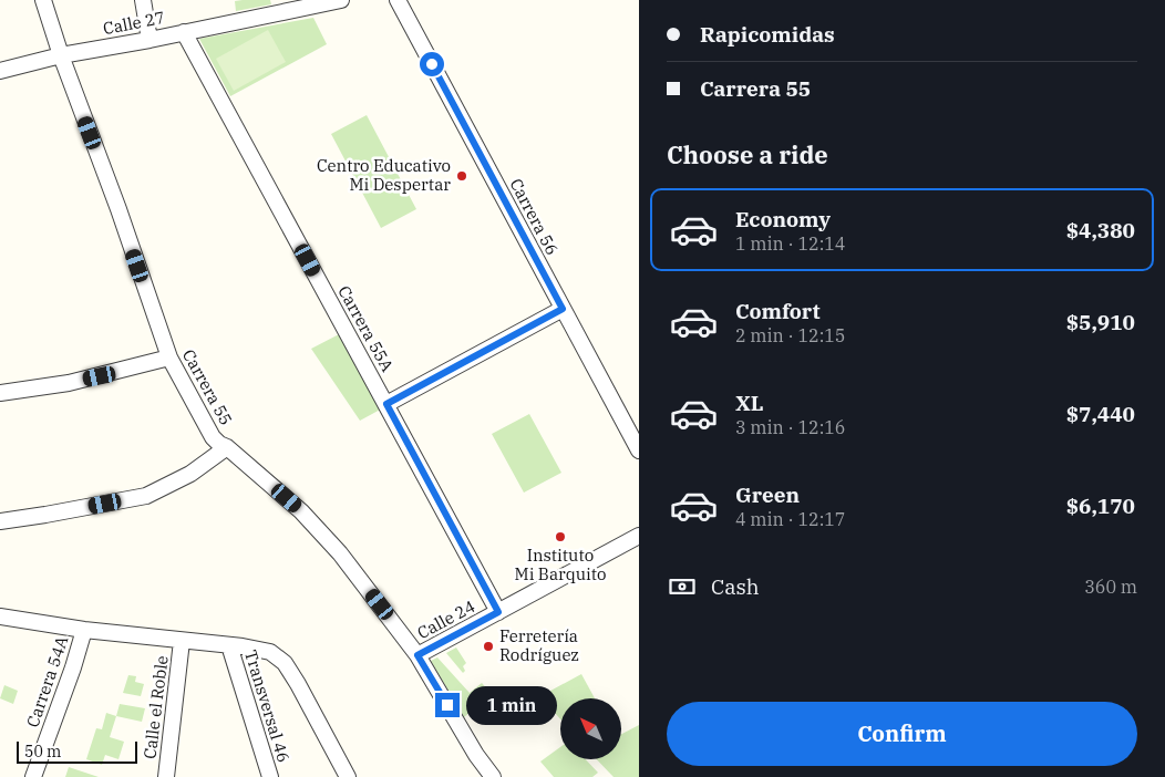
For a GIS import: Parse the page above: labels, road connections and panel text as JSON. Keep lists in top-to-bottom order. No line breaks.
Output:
{"streets":{"street":["Calle 27","Carrera 56","Carrera 55A","Carrera 55","Calle 24","Carrera 54A","Transversal 46","Calle el Roble"]},"crossings":[["Calle 27","Carrera 55A"],["Calle 27","Carrera 55"],["Carrera 55A","Calle 24"],["Carrera 55","Calle 24"]],"places":["Centro Educativo Mi Despertar","Instituto Mi Barquito","Ferretería Rodríguez"],"scale_bar":"50 m","north":"top left","page":{"banner":["Rapicomidas","Carrera 55"],"heading":"Choose a ride","list":[{"name":"Economy","note":"1 min · 12:14","value":"$4,380"},{"name":"Comfort","note":"2 min · 12:15","value":"$5,910"},{"name":"XL","note":"3 min · 12:16","value":"$7,440"},{"name":"Green","note":"4 min · 12:17","value":"$6,170"}],"pay":["Cash","360 m"],"bubble":"1 min","buttons":"Confirm","scale":"50 m"}}
